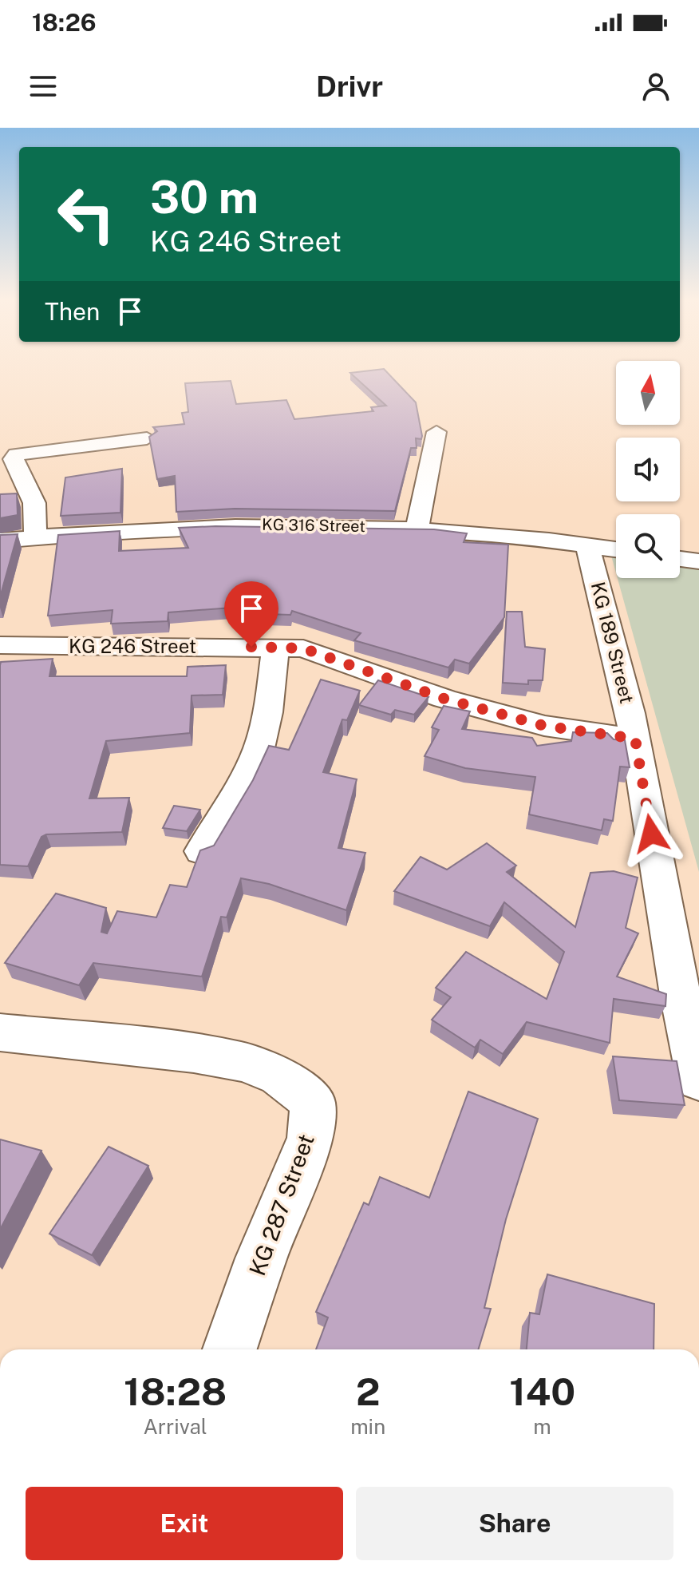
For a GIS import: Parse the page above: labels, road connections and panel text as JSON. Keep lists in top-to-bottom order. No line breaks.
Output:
{"streets":{"street":["KG 316 Street","KG 189 Street","KG 246 Street","KG 287 Street"]},"crossings":[["KG 316 Street","KG 189 Street"],["KG 189 Street","KG 246 Street"]],"north":"top","page":{"status":"18:26","header":"Drivr","turn":["30 m","KG 246 Street"],"then":"Then","eta":["18:28","Arrival","2","min","140","m"],"buttons":["Exit","Share"]}}
